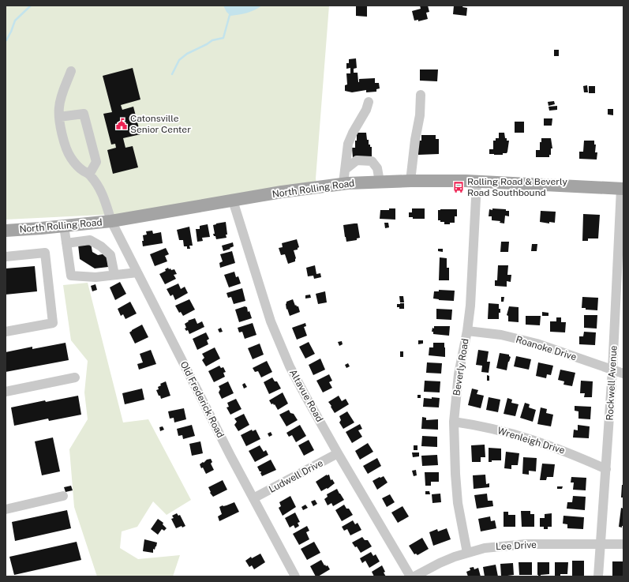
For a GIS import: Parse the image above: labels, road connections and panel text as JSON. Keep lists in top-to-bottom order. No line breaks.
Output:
{"streets":{"main road":["North Rolling Road"],"street":["Roanoke Drive","Beverly Road","Rockwell Avenue","Altavue Road","Old Frederick Road","Wrenleigh Drive","Ludwell Drive","Lee Drive"]},"crossings":[["North Rolling Road","Beverly Road"],["North Rolling Road","Rockwell Avenue"],["North Rolling Road","Altavue Road"],["North Rolling Road","Old Frederick Road"],["Roanoke Drive","Beverly Road"],["Roanoke Drive","Rockwell Avenue"],["Beverly Road","Wrenleigh Drive"],["Beverly Road","Lee Drive"],["Rockwell Avenue","Wrenleigh Drive"],["Rockwell Avenue","Lee Drive"],["Altavue Road","Ludwell Drive"],["Old Frederick Road","Ludwell Drive"]],"places":{"public building":["Catonsville Senior Center"],"bus stop":["Rolling Road & Beverly Road Southbound"]}}
